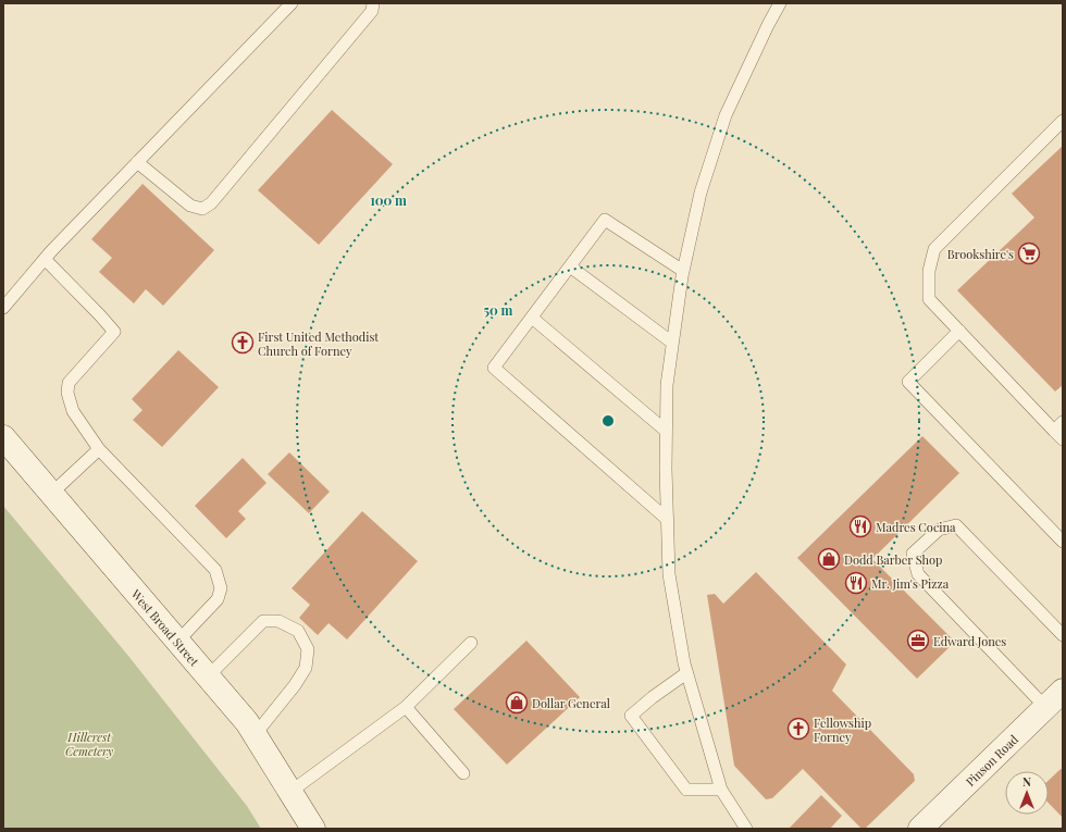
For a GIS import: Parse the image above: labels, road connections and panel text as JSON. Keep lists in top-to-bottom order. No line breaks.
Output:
{"streets":{"main road":["West Broad Street","Pinson Road"]},"parks":["Hillcrest Cemetery"],"places":{"supermarket":["Brookshire's"],"church":["First United Methodist Church of Forney","Fellowship Forney"],"restaurant":["Madres Cocina","Mr. Jim's Pizza"],"shop":["Dodd Barber Shop","Dollar General"],"office":["Edward Jones"]},"north":"top","rings":["100 m","50 m"]}
